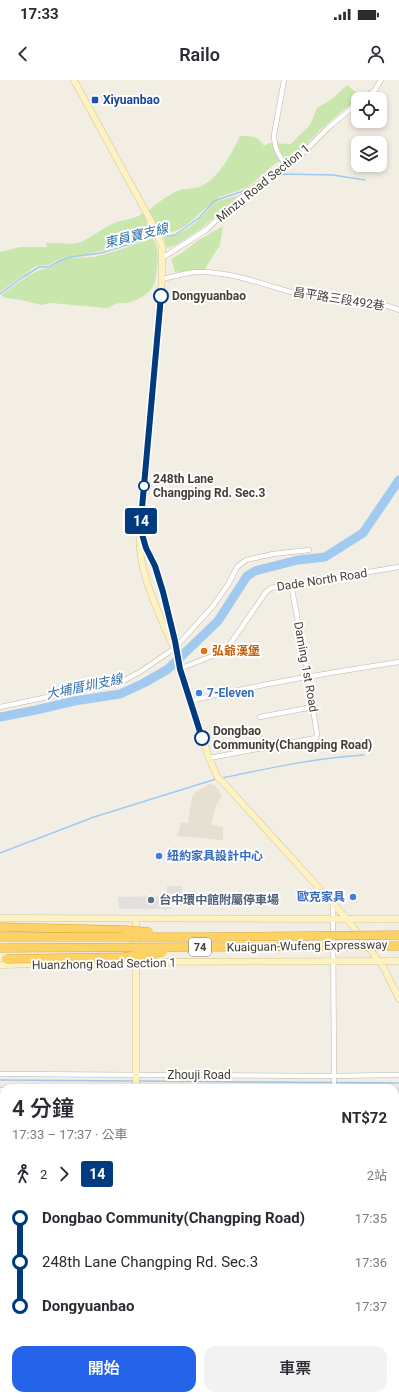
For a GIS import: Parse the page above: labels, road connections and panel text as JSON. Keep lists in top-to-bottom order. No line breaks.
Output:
{"streets":{"highway":["Kuaiguan-Wufeng Expressway","74"],"street":["Minzu Road Section 1","昌平路三段492巷","Dade North Road","Daming 1st Road","Huanzhong Road Section 1","Zhouji Road"]},"crossings":[["Dade North Road","Daming 1st Road"],["Kuaiguan-Wufeng Expressway","74"]],"water":["東員寶支線","大埔厝圳支線"],"places":{"transit":["Xiyuanbao"],"other":["Dongyuanbao","248th Lane Changping Rd. Sec.3","弘爺漢堡","7-Eleven","Dongbao Community(Changping Road)","紐約家具設計中心","歐克家具","台中環中館附屬停車場"]},"lines":["bus line 14"],"page":{"status":"17:33","header":"Railo","on_map":"14","heading":["4 分鐘","17:33 – 17:37 · 公車","NT$72"],"legs":["2","14","2站"],"list":[{"name":"Dongbao Community(Changping Road)","value":"17:35"},{"name":"248th Lane Changping Rd. Sec.3","value":"17:36"},{"name":"Dongyuanbao","value":"17:37"}],"buttons":["開始","車票"]}}
